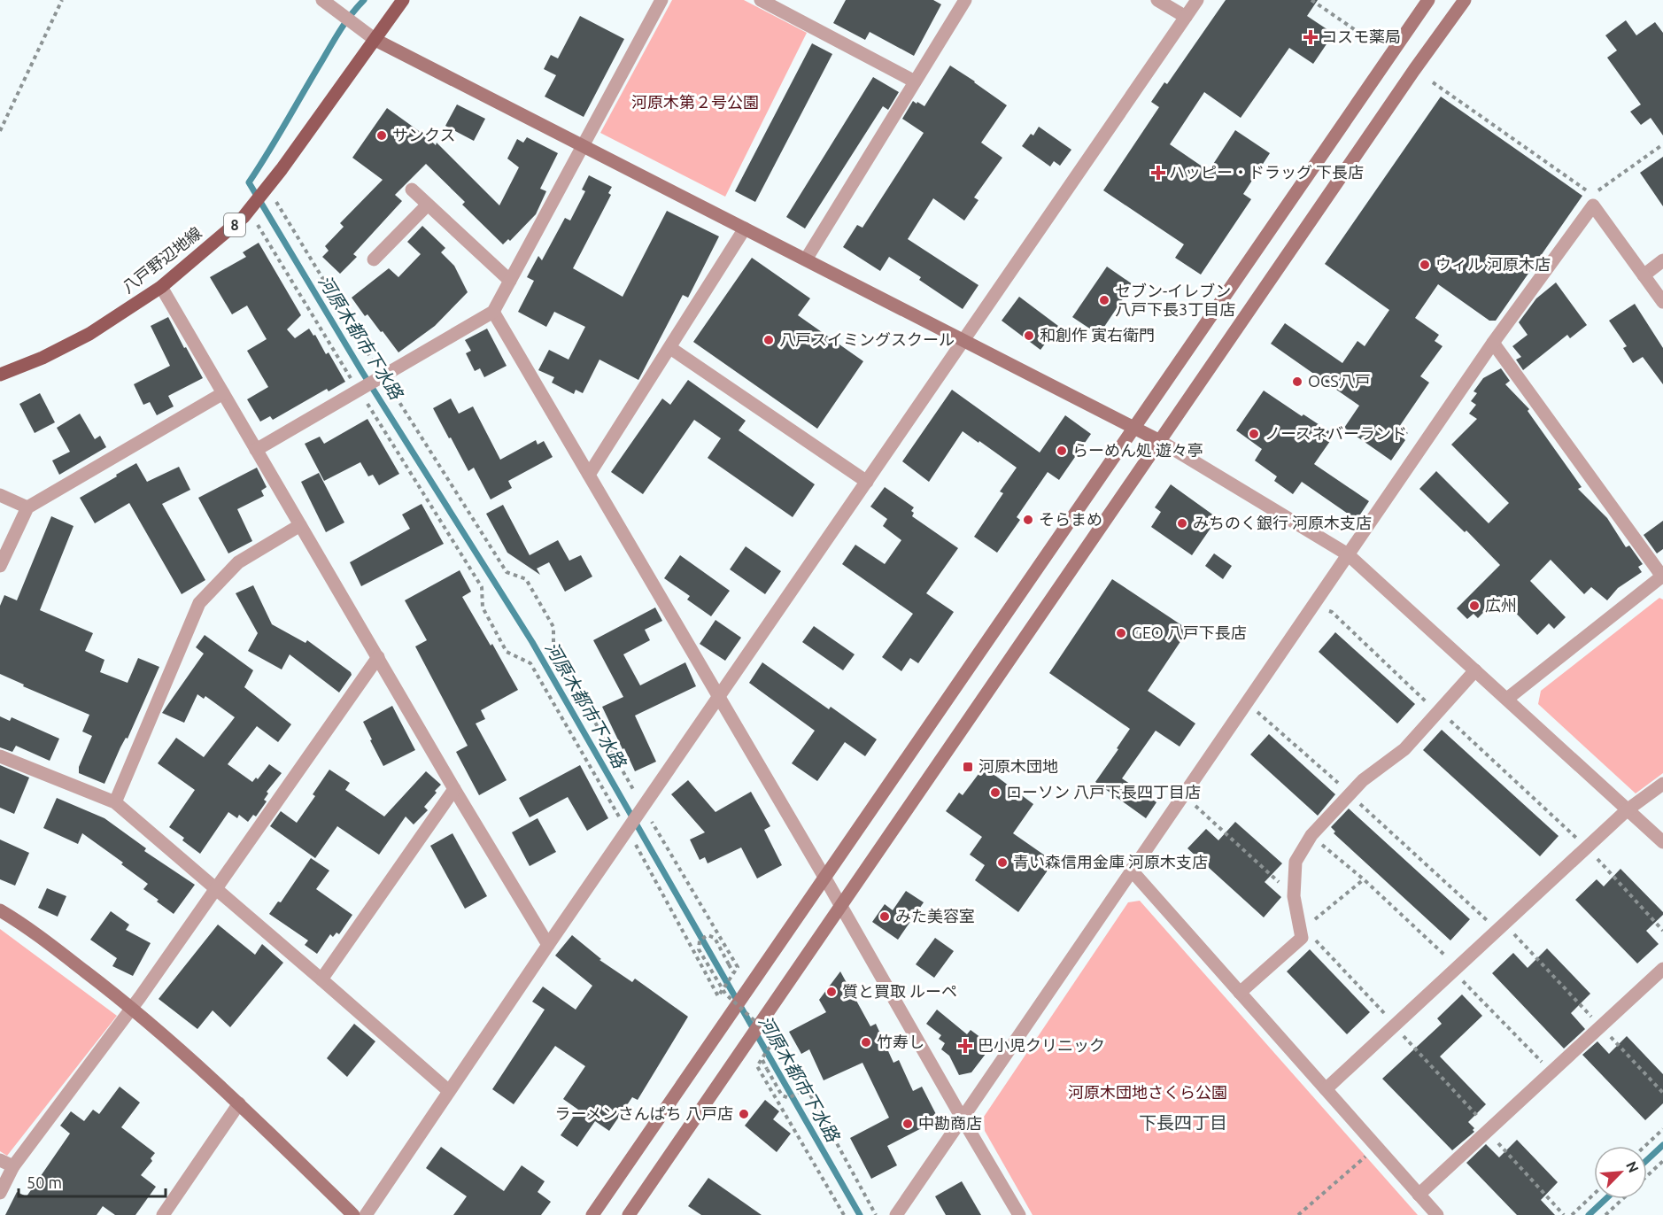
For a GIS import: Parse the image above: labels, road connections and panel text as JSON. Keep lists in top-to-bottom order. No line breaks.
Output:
{"streets":{"main road":["8","八戸野辺地線"]},"districts":["下長四丁目"],"water":["河原木都市下水路"],"parks":["河原木第２号公園","河原木団地さくら公園"],"places":{"health":["コスモ薬局","ハッピー・ドラッグ 下長店","巴小児クリニック"],"other":["サンクス","ウィル 河原木店","セブン-イレブン 八戸下長3丁目店","和創作 寅右衛門","八戸スイミングスクール","OCS八戸","ノースネバーランド","らーめん処 遊々亭","そらまめ","みちのく銀行 河原木支店","広州","GEO 八戸下長店","ローソン 八戸下長四丁目店","青い森信用金庫 河原木支店","みた美容室","質と買取 ルーペ","竹寿し","ラーメンさんぱち 八戸店","中勘商店"],"transit":["河原木団地"]},"scale_bar":"50 m","north":"top right"}
